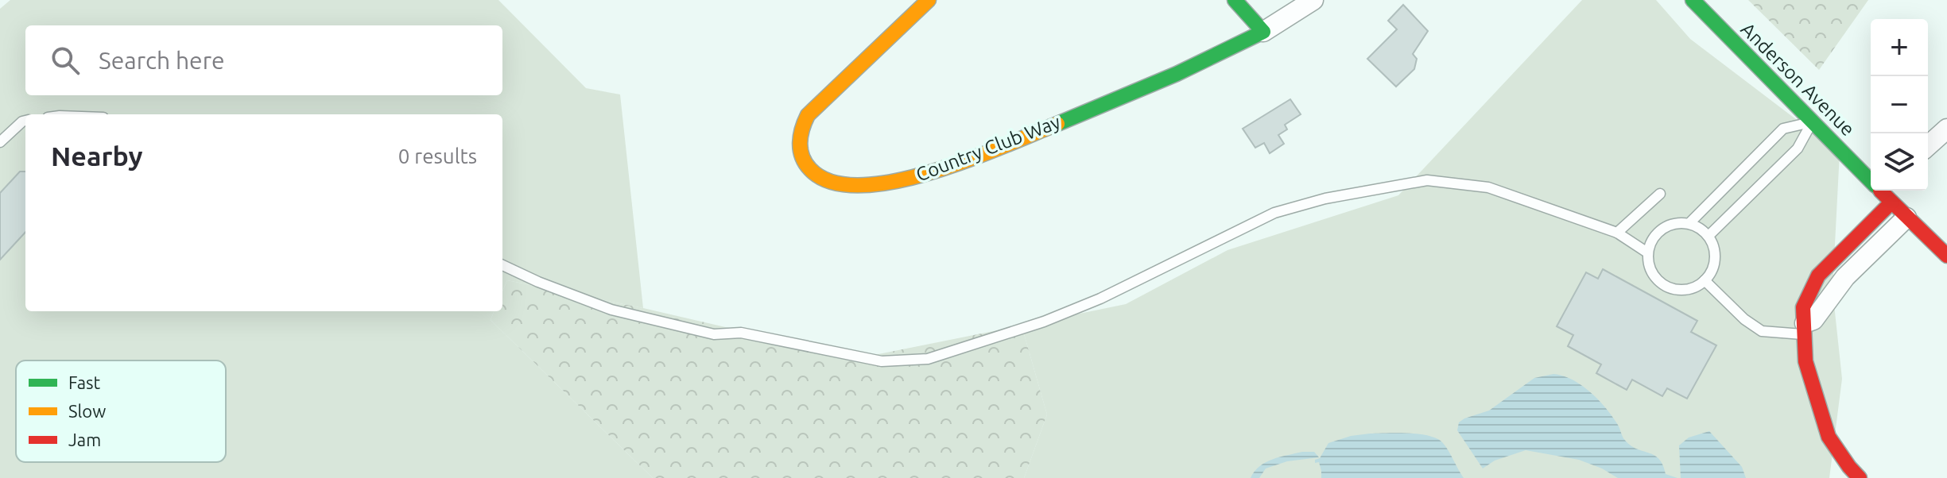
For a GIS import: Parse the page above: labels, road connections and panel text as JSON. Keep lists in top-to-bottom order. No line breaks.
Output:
{"streets":{"street":["Anderson Avenue","Country Club Way"]},"legend":["Fast","Slow","Jam"],"page":{"map_buttons":["+","−"],"search":"Search here","heading":["Nearby","0 results"]}}
